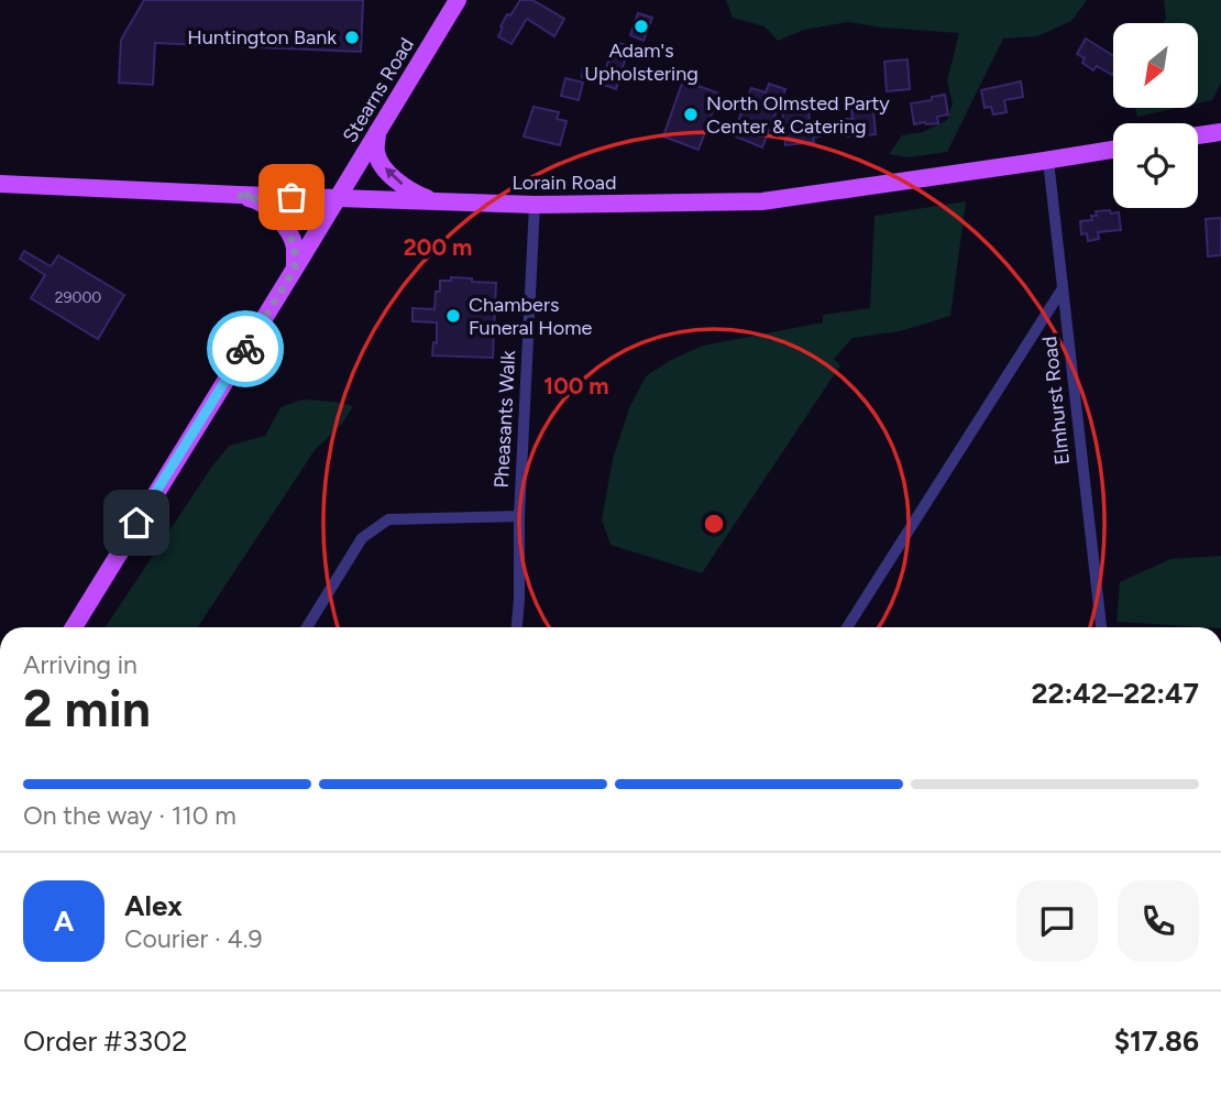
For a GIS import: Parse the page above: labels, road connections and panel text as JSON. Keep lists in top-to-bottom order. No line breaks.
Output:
{"streets":{"main road":["Stearns Road","Lorain Road"],"street":["Elmhurst Road","Pheasants Walk"]},"crossings":[["Stearns Road","Lorain Road"],["Lorain Road","Elmhurst Road"],["Lorain Road","Pheasants Walk"]],"places":["Adam's Upholstering","Huntington Bank","North Olmsted Party Center & Catering","Chambers Funeral Home"],"house_numbers":["29000"],"north":"bottom left","page":{"heading":["2 min","Arriving in","22:42–22:47"],"panel":["Alex","Courier · 4.9","Order #3302","$17.86"],"bar":"On the way · 110 m","round":"A"},"rings":["200 m","100 m"]}
